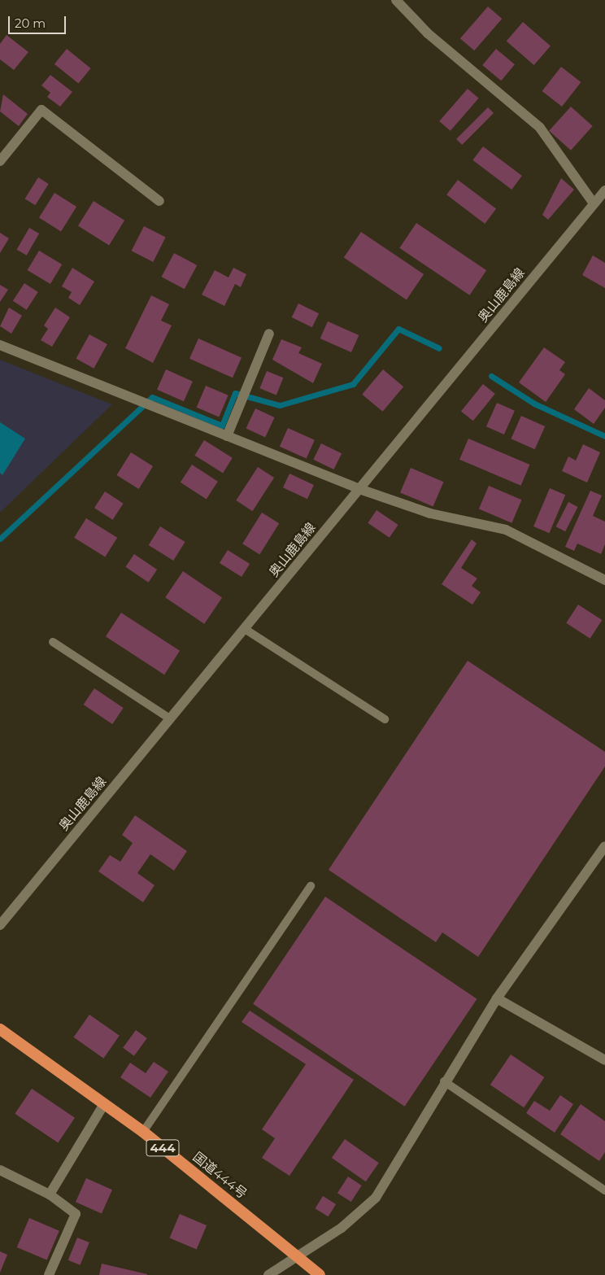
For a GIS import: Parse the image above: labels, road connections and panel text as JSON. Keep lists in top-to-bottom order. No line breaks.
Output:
{"streets":{"highway":["444","国道444号"],"street":["奥山鹿島線"]},"scale_bar":"20 m"}
